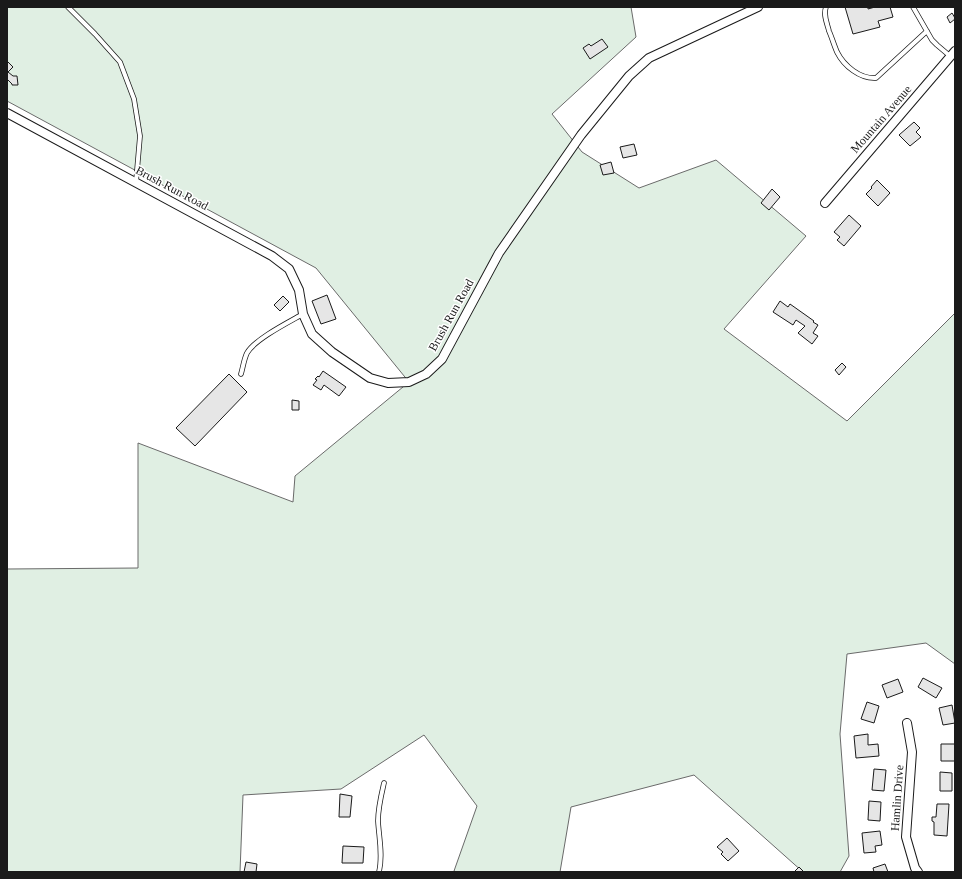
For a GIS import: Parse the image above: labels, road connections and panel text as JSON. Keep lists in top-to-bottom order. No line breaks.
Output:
{"streets":{"street":["Mountain Avenue","Brush Run Road","Hamlin Drive"]}}
